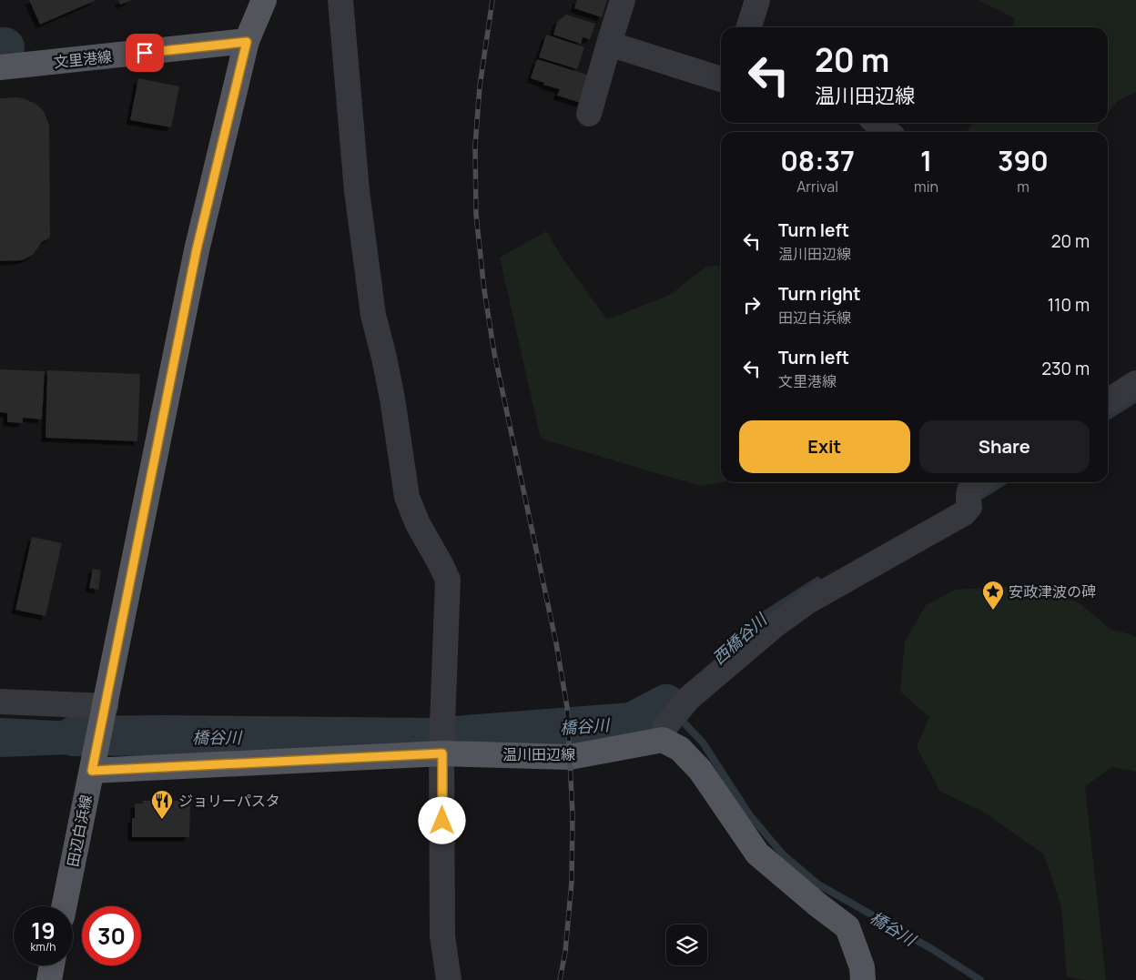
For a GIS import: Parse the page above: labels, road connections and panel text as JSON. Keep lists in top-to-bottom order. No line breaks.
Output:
{"streets":{"main road":["文里港線","温川田辺線","田辺白浜線"]},"crossings":[["文里港線","田辺白浜線"],["温川田辺線","田辺白浜線"]],"water":["西橋谷川","橋谷川"],"places":{"place":["安政津波の碑"],"restaurant":["ジョリーパスタ"]},"page":{"turn":["20 m","温川田辺線"],"eta":["08:37","Arrival","1","min","390","m"],"list":[{"name":"Turn left","note":"温川田辺線","value":"20 m"},{"name":"Turn right","note":"田辺白浜線","value":"110 m"},{"name":"Turn left","note":"文里港線","value":"230 m"}],"buttons":["Exit","Share"],"speed":"19 km/h","limit":"30"}}
